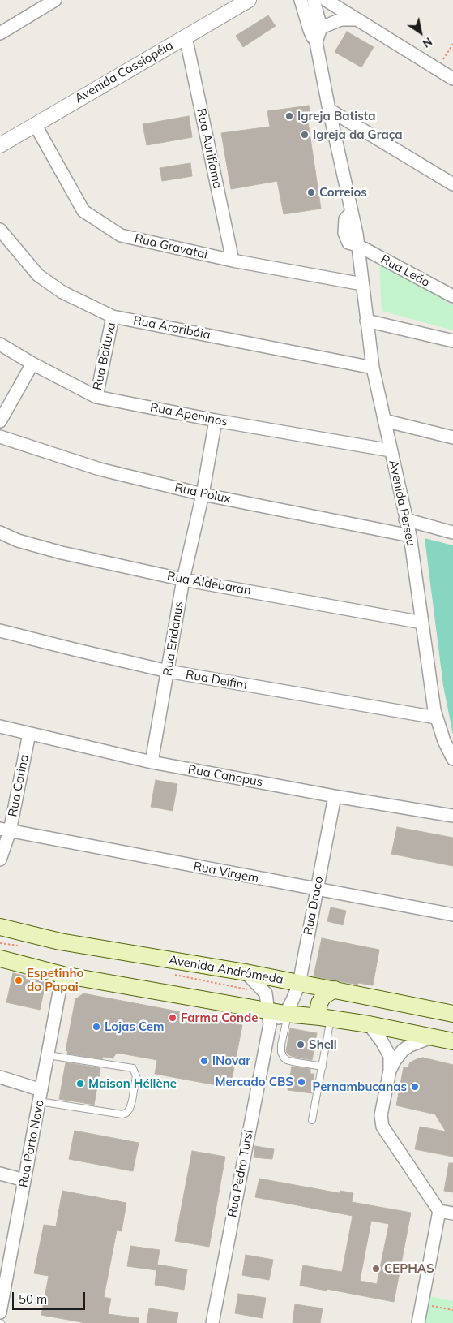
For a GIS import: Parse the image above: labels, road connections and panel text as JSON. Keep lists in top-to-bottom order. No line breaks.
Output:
{"streets":{"main road":["Avenida Andrômeda"],"street":["Avenida Cassiopéia","Rua Auriflama","Rua Gravatai","Rua Leão","Rua Araribóia","Rua Boituva","Rua Apeninos","Rua Polux","Avenida Perseu","Rua Aldebaran","Rua Eridanus","Rua Delfim","Rua Canopus","Rua Carina","Rua Virgem","Rua Draco","Rua Porto Novo","Rua Pedro Tursi"]},"crossings":[["Avenida Cassiopéia","Rua Auriflama"],["Avenida Cassiopéia","Rua Gravatai"],["Rua Auriflama","Rua Gravatai"],["Rua Gravatai","Avenida Perseu"],["Rua Leão","Avenida Perseu"],["Rua Araribóia","Rua Boituva"],["Rua Araribóia","Avenida Perseu"],["Rua Boituva","Rua Apeninos"],["Rua Apeninos","Avenida Perseu"],["Rua Apeninos","Rua Eridanus"],["Rua Polux","Avenida Perseu"],["Rua Polux","Rua Eridanus"],["Avenida Perseu","Rua Aldebaran"],["Avenida Perseu","Rua Delfim"],["Rua Aldebaran","Rua Eridanus"],["Rua Eridanus","Rua Delfim"],["Rua Eridanus","Rua Canopus"],["Rua Canopus","Rua Carina"],["Rua Canopus","Rua Draco"],["Rua Carina","Rua Virgem"],["Rua Virgem","Rua Draco"],["Rua Draco","Avenida Andrômeda"]],"places":["Igreja Batista","Igreja da Graça","Correios","Espetinho do Papai","Farma Conde","Lojas Cem","Shell","iNovar","Mercado CBS","Maison Héllène","Pernambucanas","CEPHAS"],"scale_bar":"50 m","north":"bottom right"}
